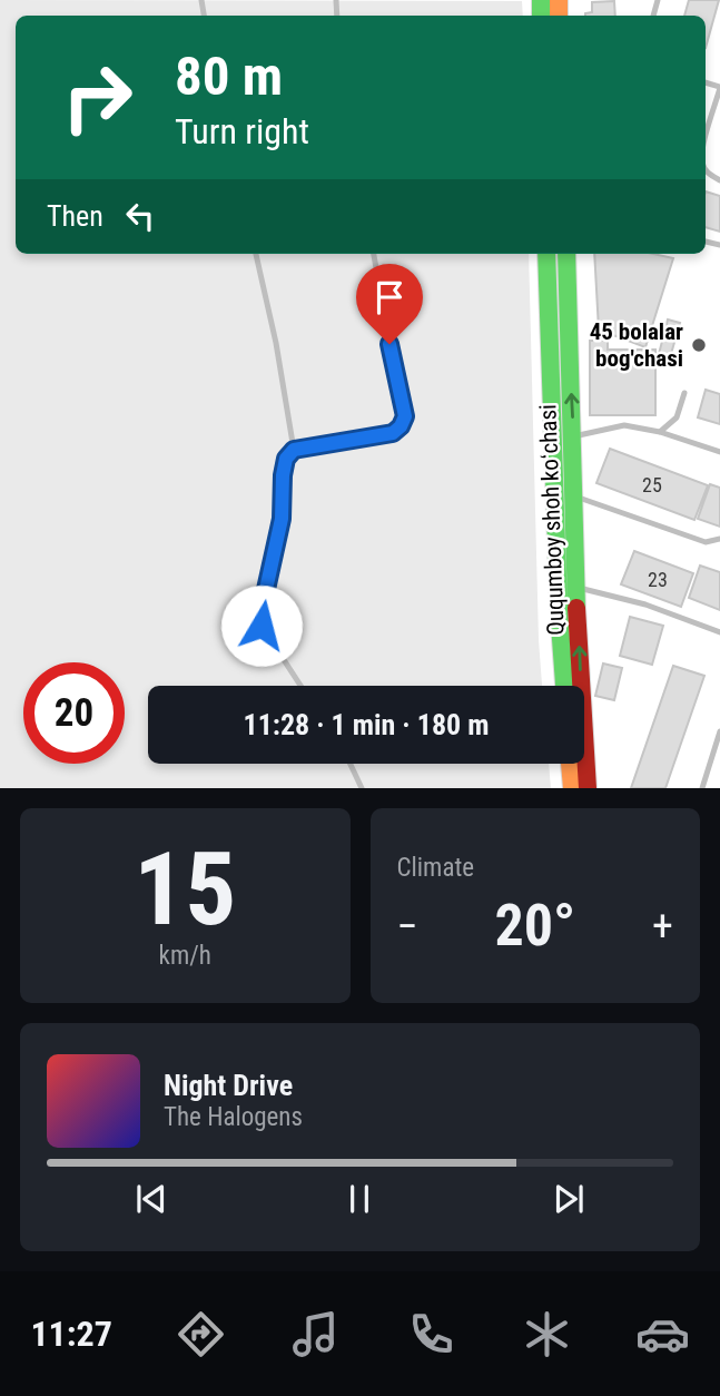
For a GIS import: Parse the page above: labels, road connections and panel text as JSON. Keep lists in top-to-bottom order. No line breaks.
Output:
{"streets":{"main road":["Ququmboy shoh koʻchasi"]},"places":["45 bolalar bog'chasi"],"house_numbers":["25","23"],"page":{"turn":["80 m","Turn right"],"then":"Then","limit":"20","trip":"11:28 · 1 min · 180 m","tile":[["15","km/h"],"Climate"],"heat":["−","20°","+"],"song":["Night Drive","The Halogens"],"tabs":"11:27"}}
